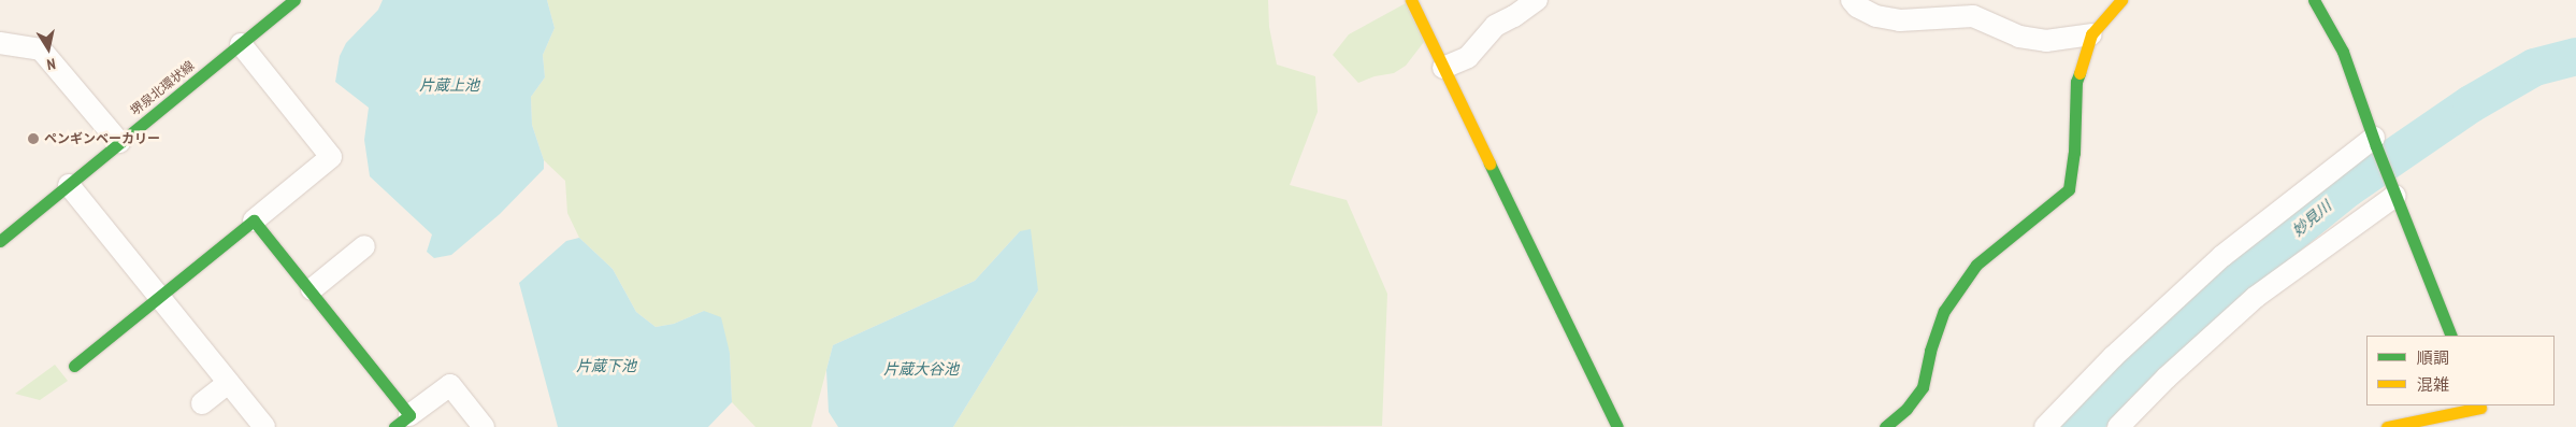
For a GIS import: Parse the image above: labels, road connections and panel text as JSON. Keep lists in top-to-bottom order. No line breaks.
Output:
{"streets":{"street":["堺泉北環状線"]},"water":["片蔵上池","妙見川","片蔵下池","片蔵大谷池"],"places":["ペンギンベーカリー"],"legend":["順調","混雑"],"north":"bottom"}
